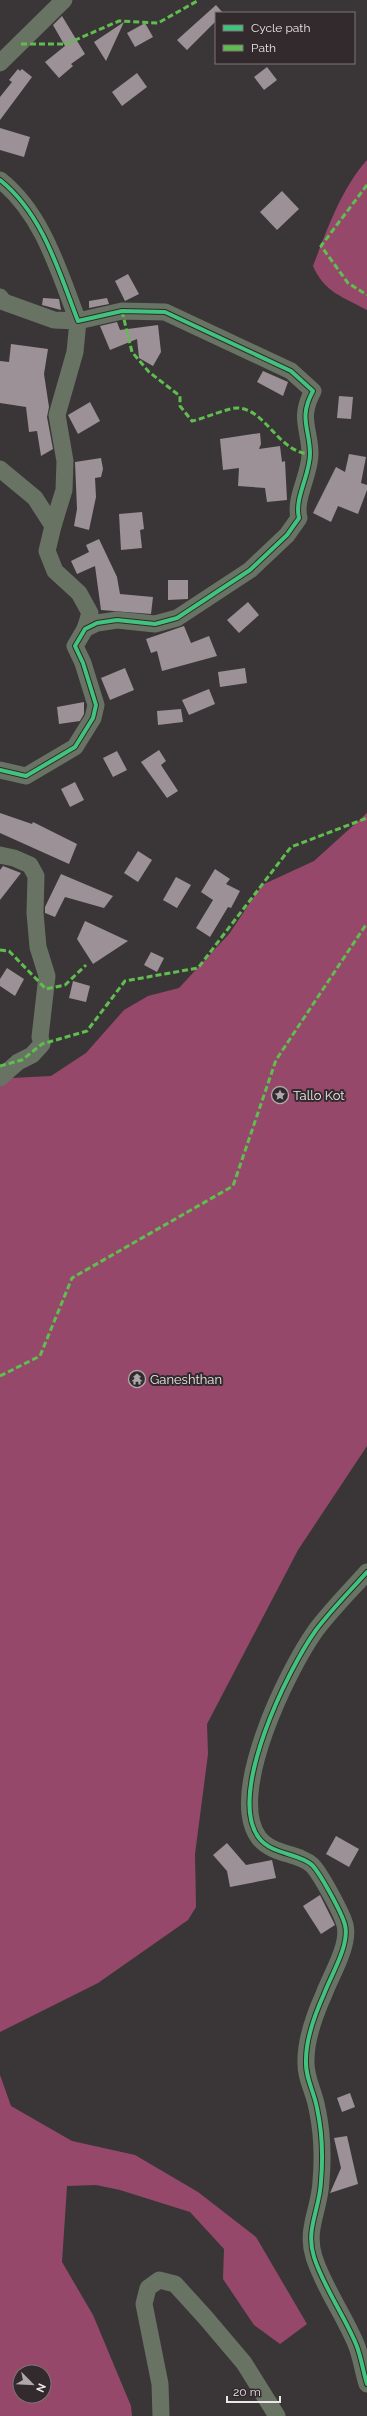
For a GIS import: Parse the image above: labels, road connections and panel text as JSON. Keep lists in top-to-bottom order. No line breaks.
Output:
{"places":{"place":["Tallo Kot"],"temple":["Ganeshthan"]},"legend":["Cycle path","Path"],"scale_bar":"20 m","north":"bottom right"}
